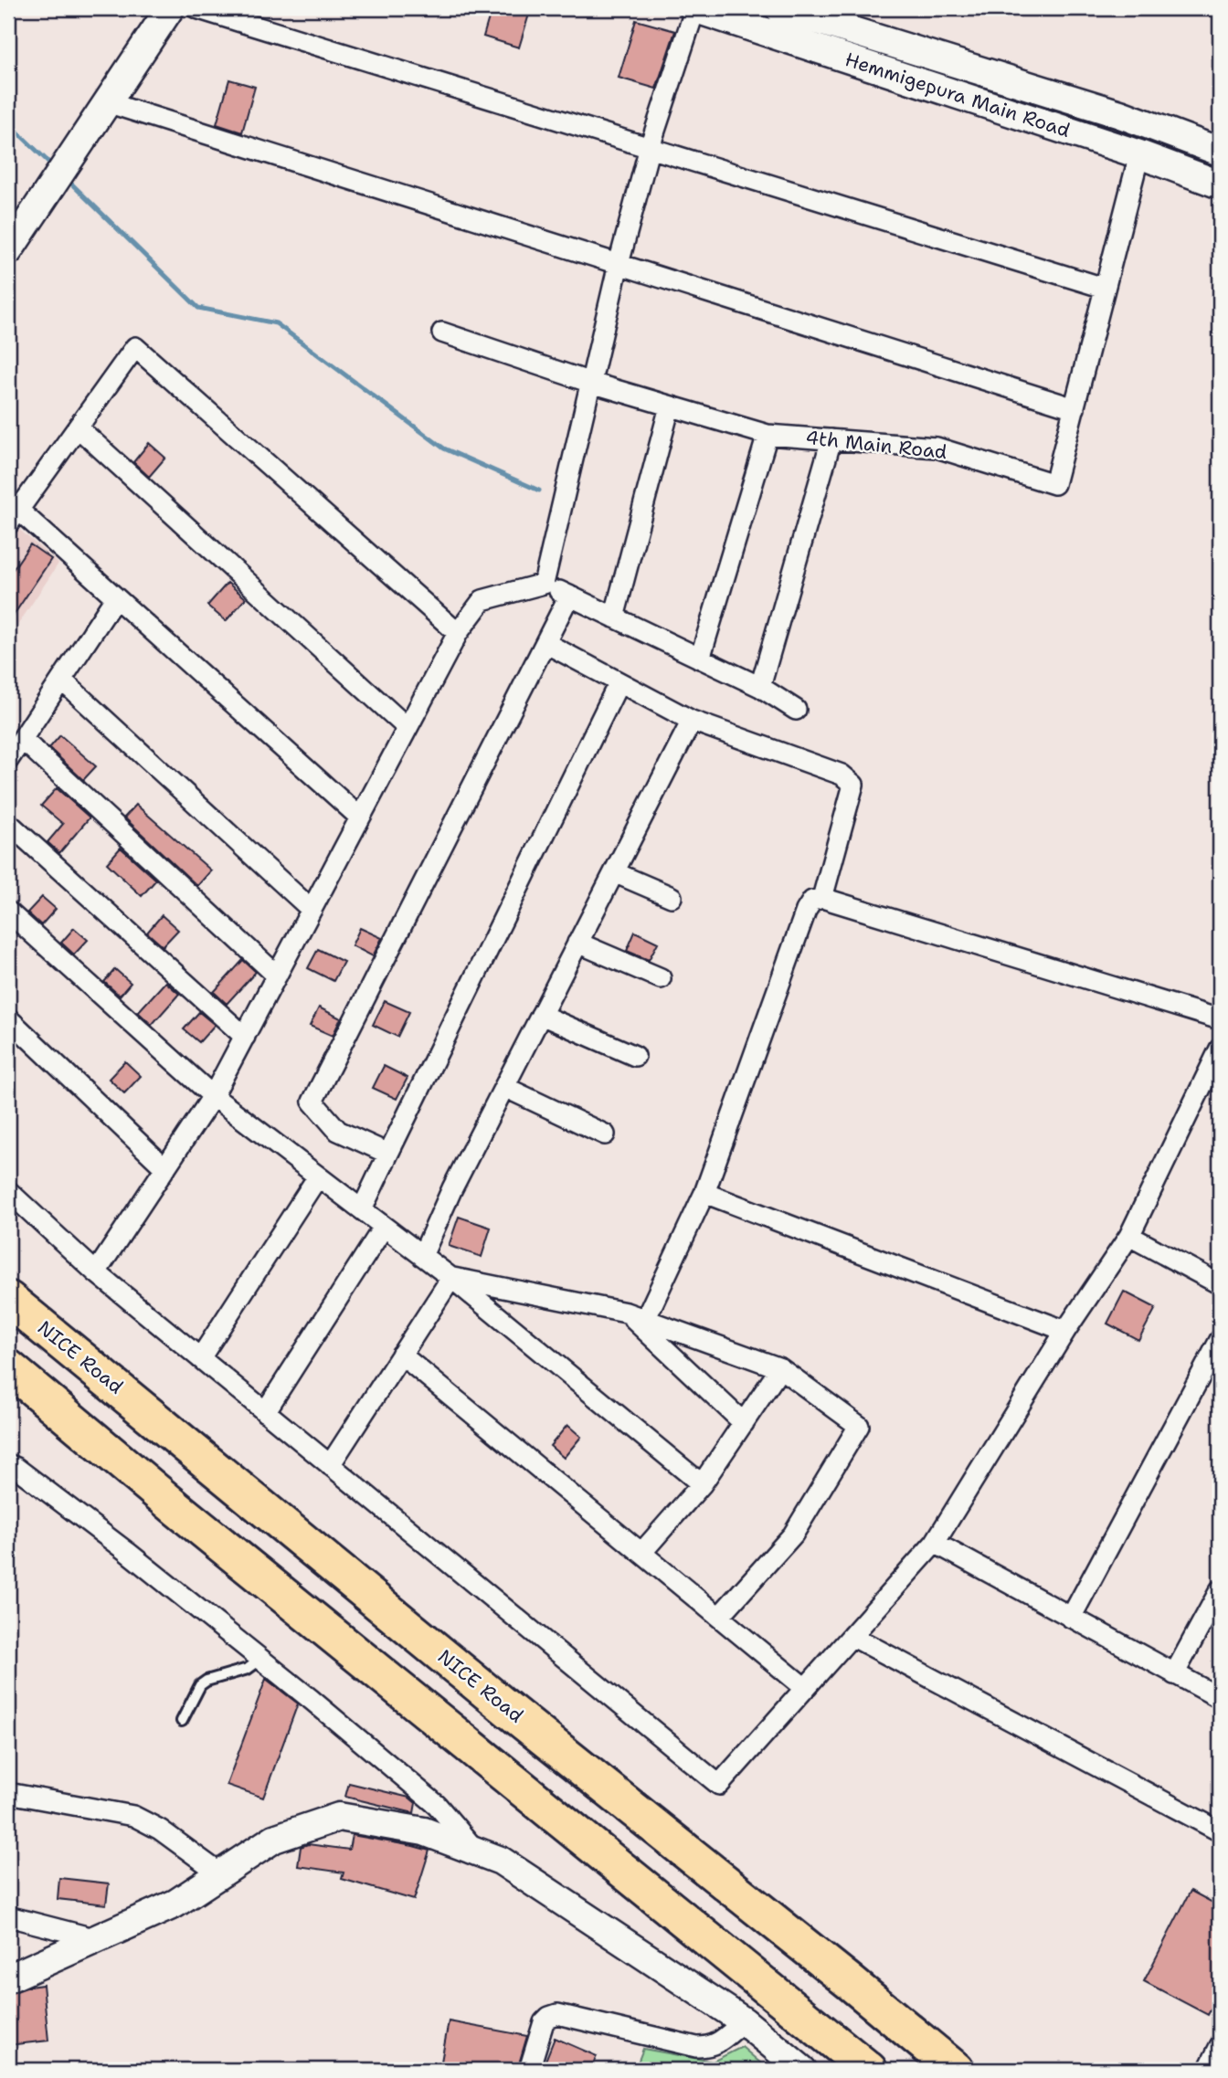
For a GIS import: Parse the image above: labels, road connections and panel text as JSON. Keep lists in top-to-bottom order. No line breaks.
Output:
{"streets":{"highway":["NICE Road"],"street":["Hemmigepura Main Road","4th Main Road"]},"crossings":[["Hemmigepura Main Road","4th Main Road"]]}
